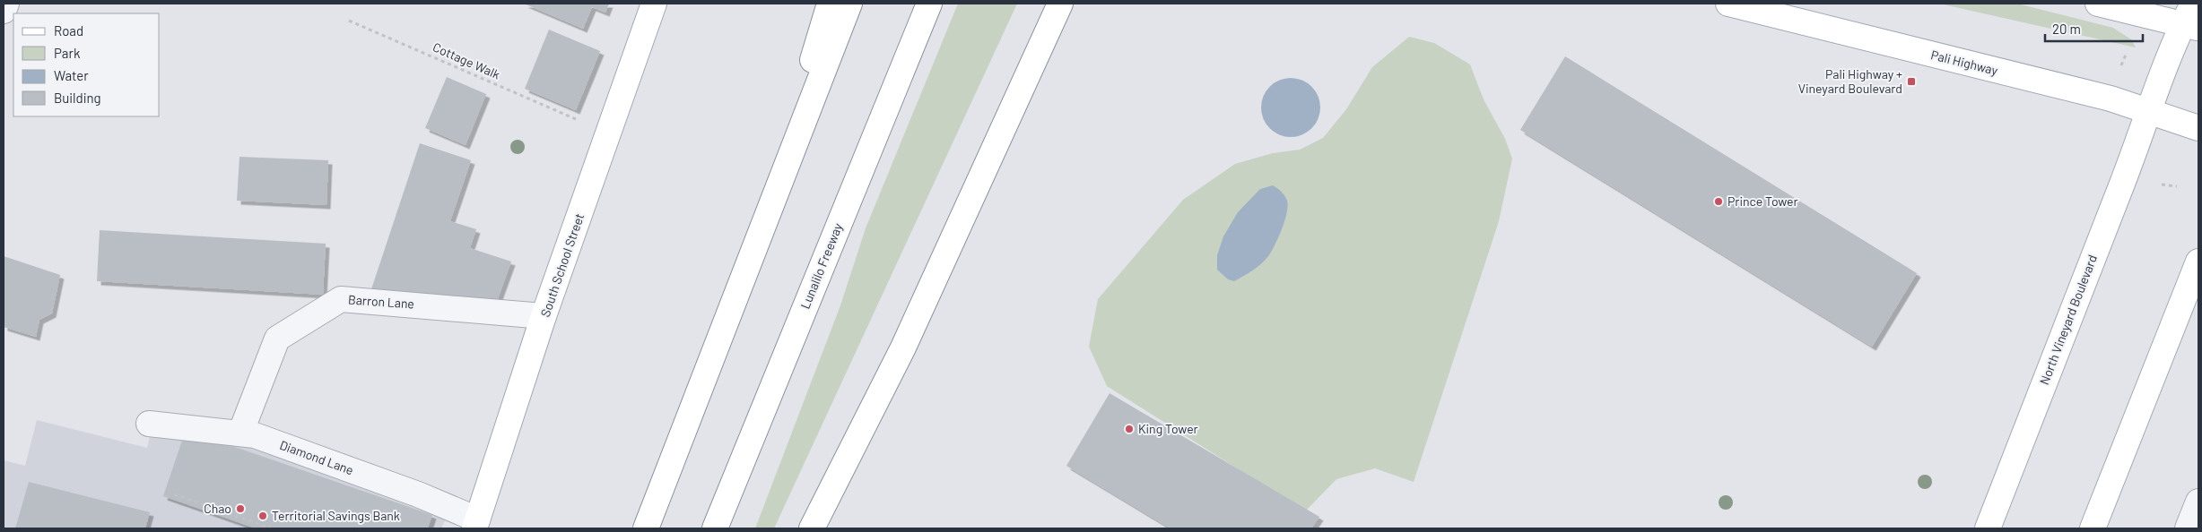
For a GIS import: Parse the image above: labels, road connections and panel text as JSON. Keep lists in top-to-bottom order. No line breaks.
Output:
{"streets":{"main road":["Pali Highway","South School Street","Lunalilo Freeway","North Vineyard Boulevard"],"street":["Barron Lane","Diamond Lane"],"path":["Cottage Walk"]},"crossings":[["Pali Highway","North Vineyard Boulevard"],["South School Street","Barron Lane"],["South School Street","Diamond Lane"],["Barron Lane","Diamond Lane"]],"places":{"transit":["Pali Highway + Vineyard Boulevard"],"other":["Prince Tower","King Tower","Chao","Territorial Savings Bank"]},"legend":["Road","Park","Water","Building"],"scale_bar":"20 m"}
